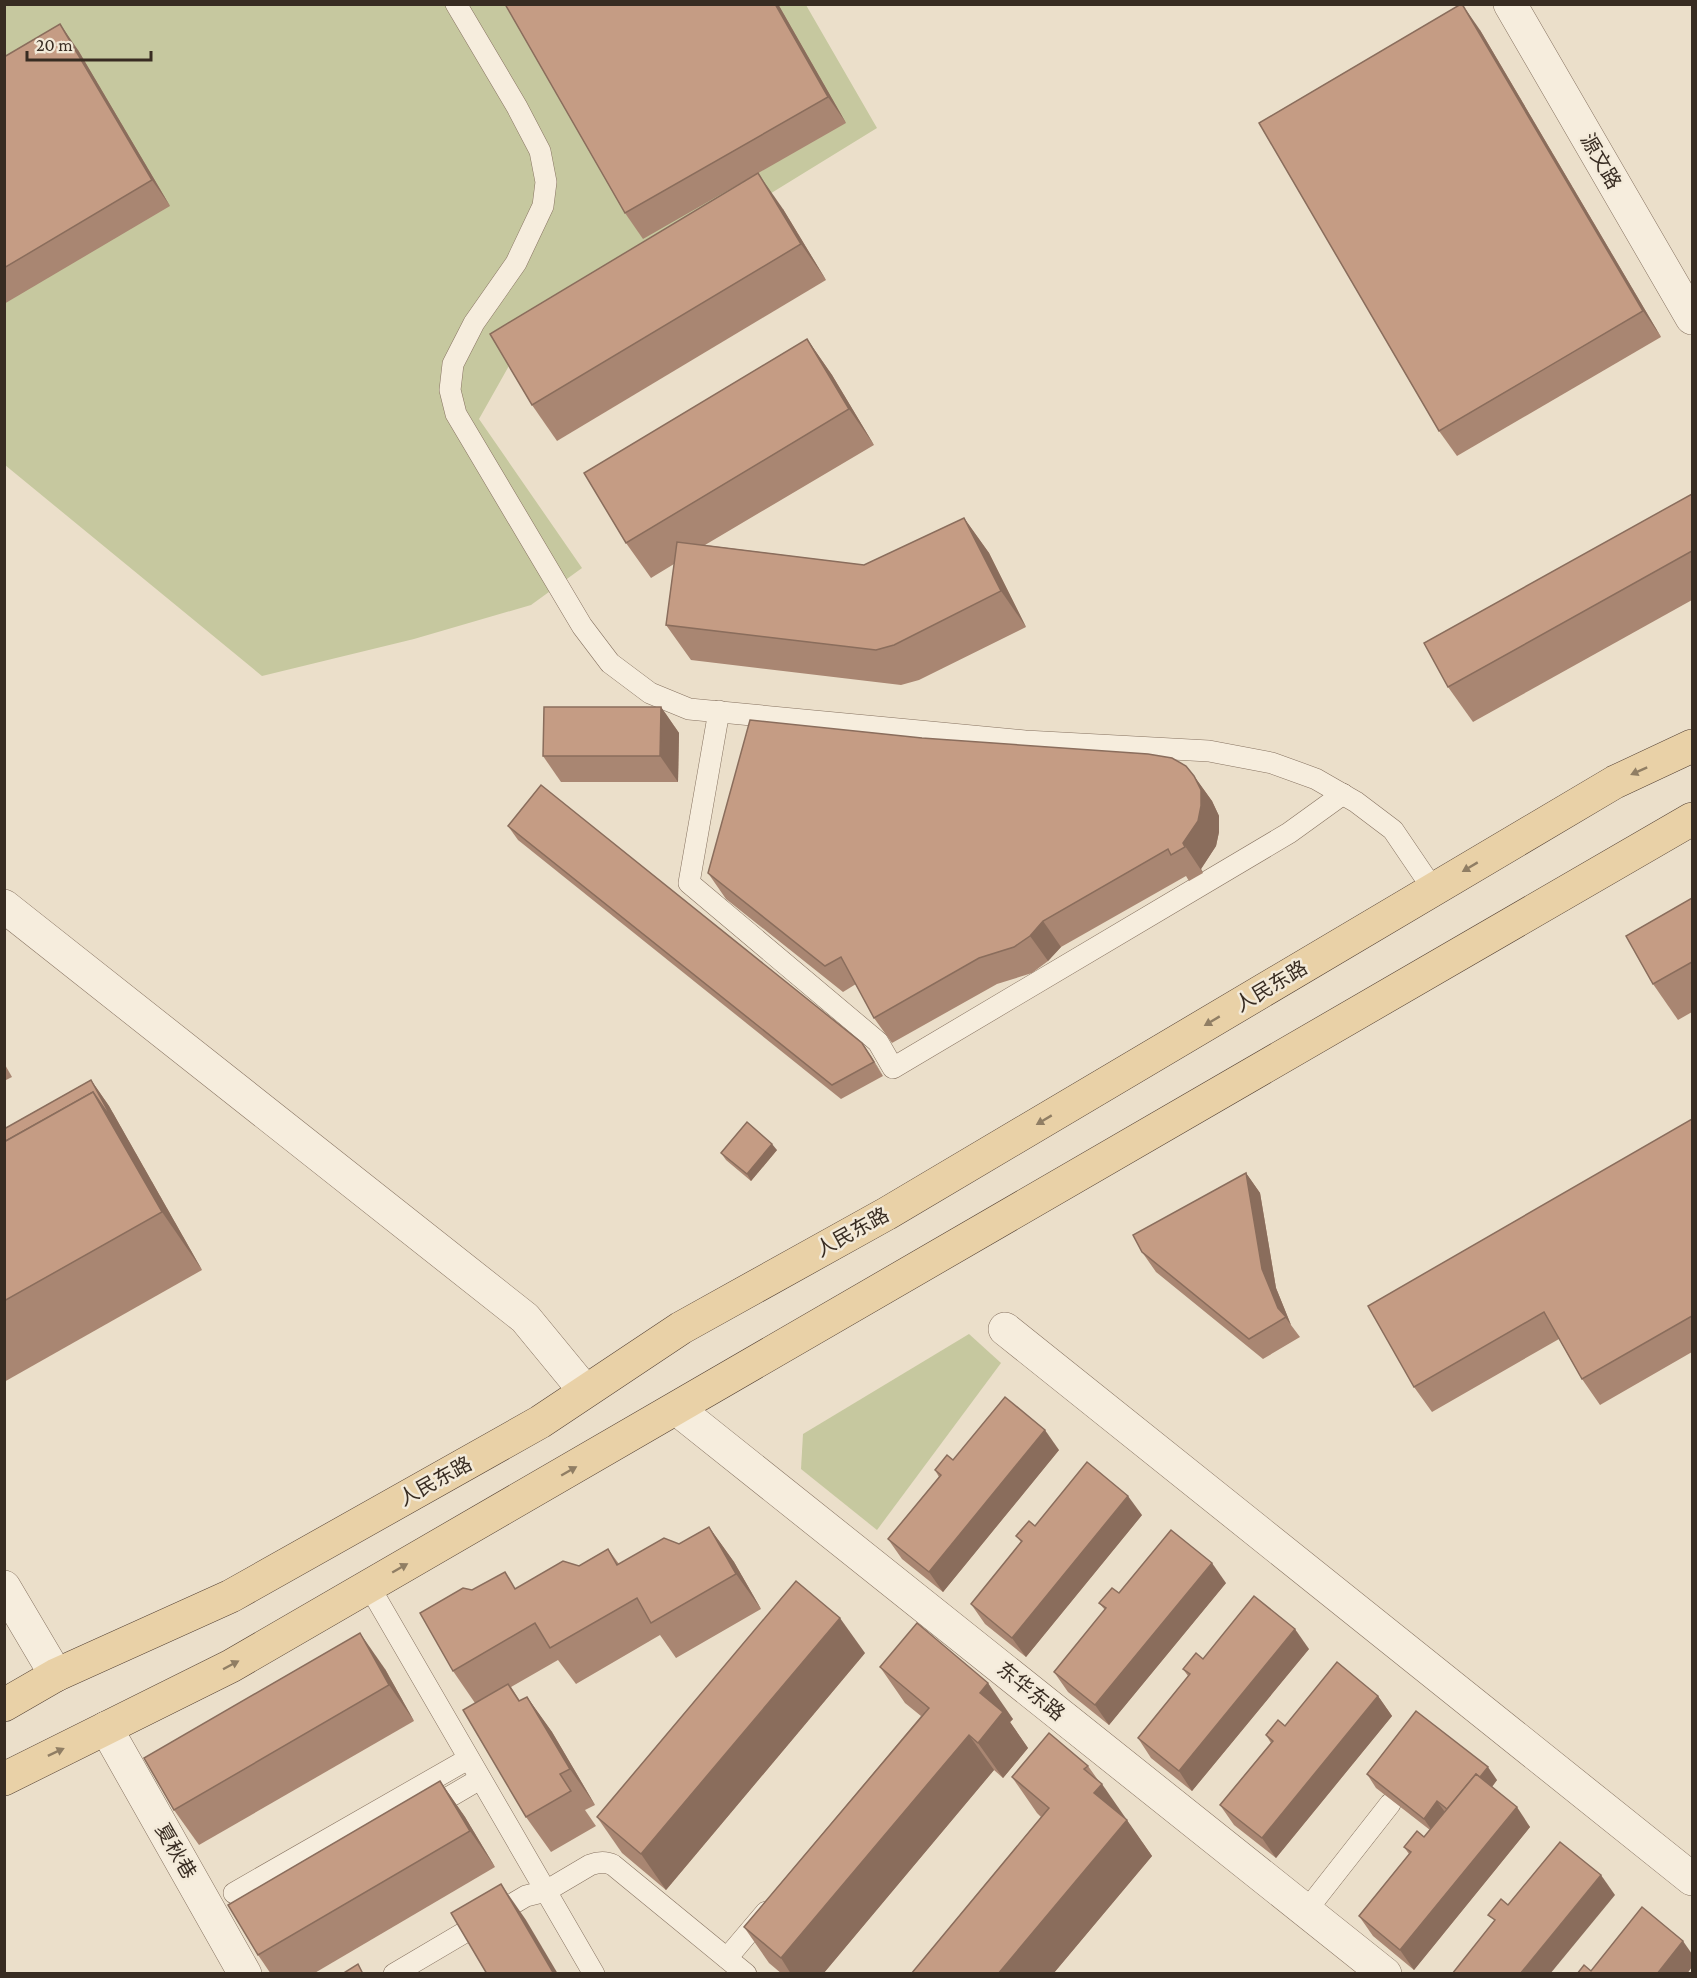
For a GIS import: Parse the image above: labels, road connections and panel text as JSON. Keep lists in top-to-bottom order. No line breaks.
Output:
{"streets":{"main road":["人民东路"],"street":["源文路","东华东路","夏秋巷"]},"scale_bar":"20 m"}
